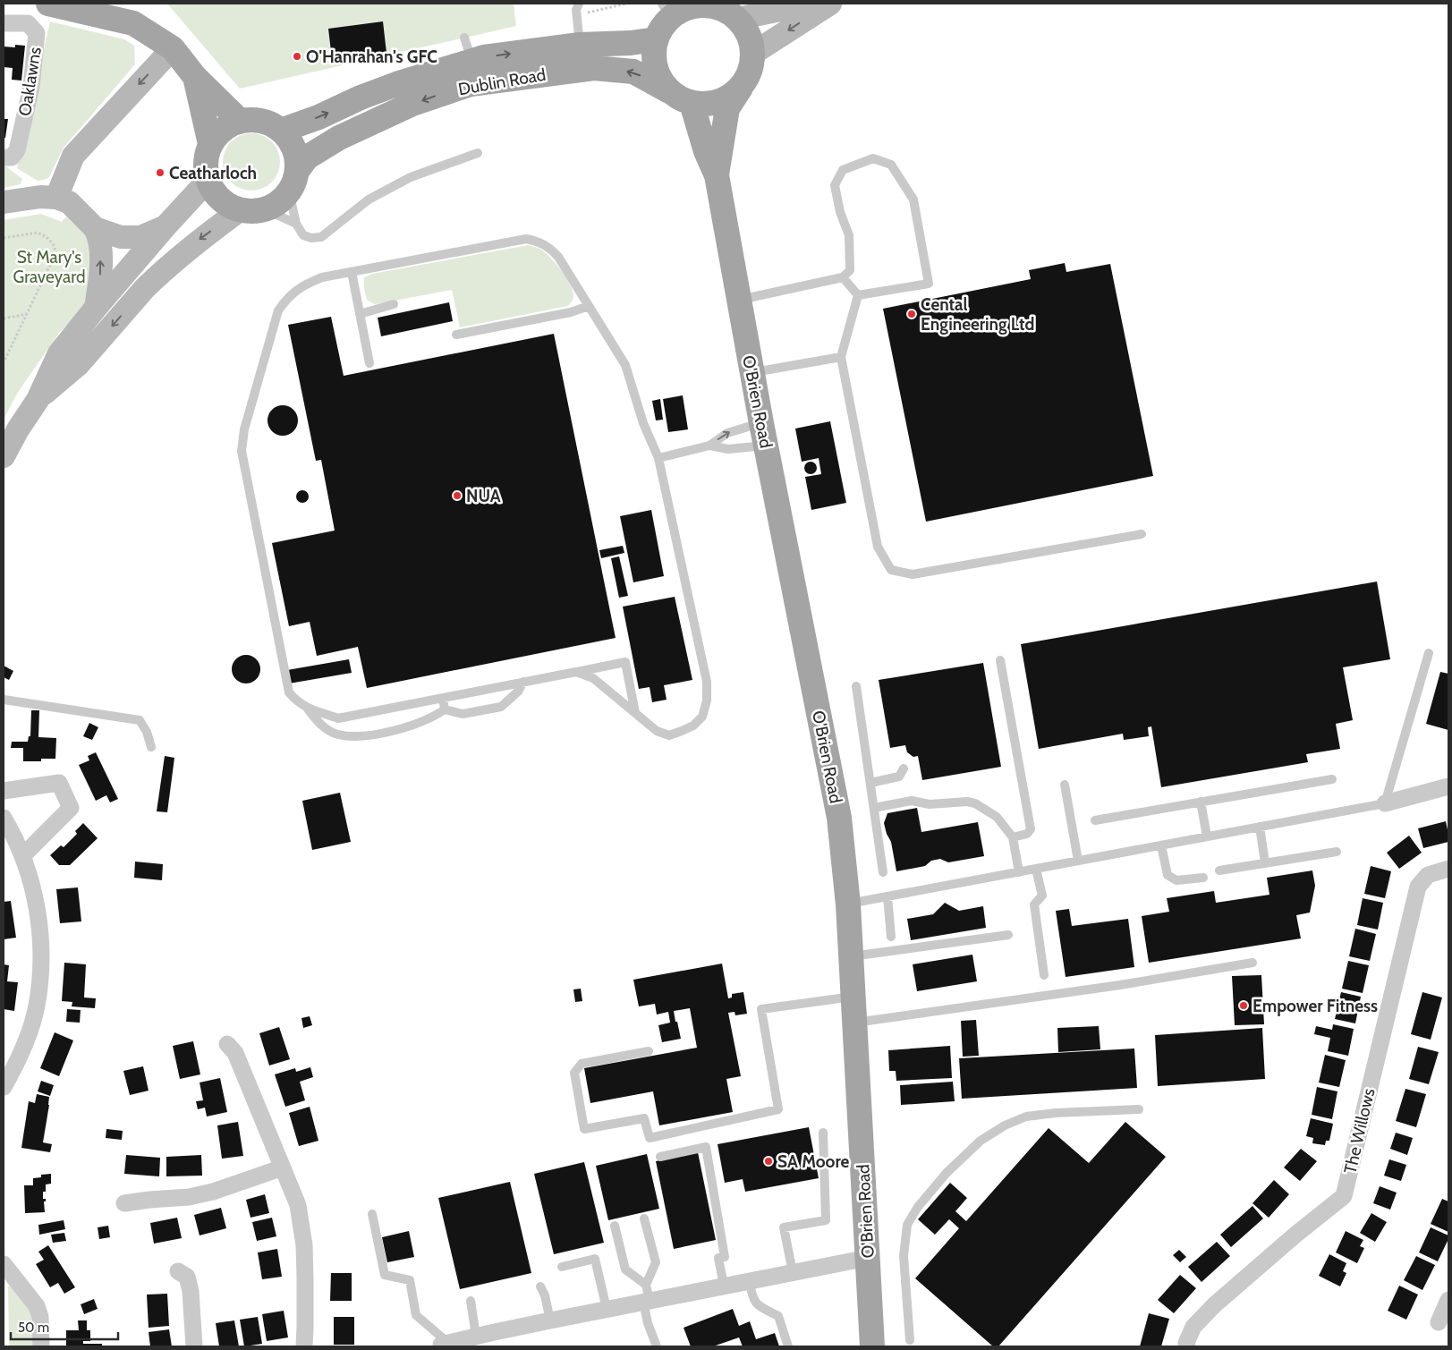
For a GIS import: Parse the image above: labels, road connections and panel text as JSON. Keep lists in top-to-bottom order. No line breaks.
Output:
{"streets":{"main road":["Dublin Road","O'Brien Road"],"street":["Oaklawns","The Willows"]},"crossings":[["Dublin Road","O'Brien Road"]],"parks":["St Mary's Graveyard"],"places":["O'Hanrahan's GFC","Ceatharloch","Cental Engineering Ltd","NUA","Empower Fitness","SA Moore"],"scale_bar":"50 m"}
